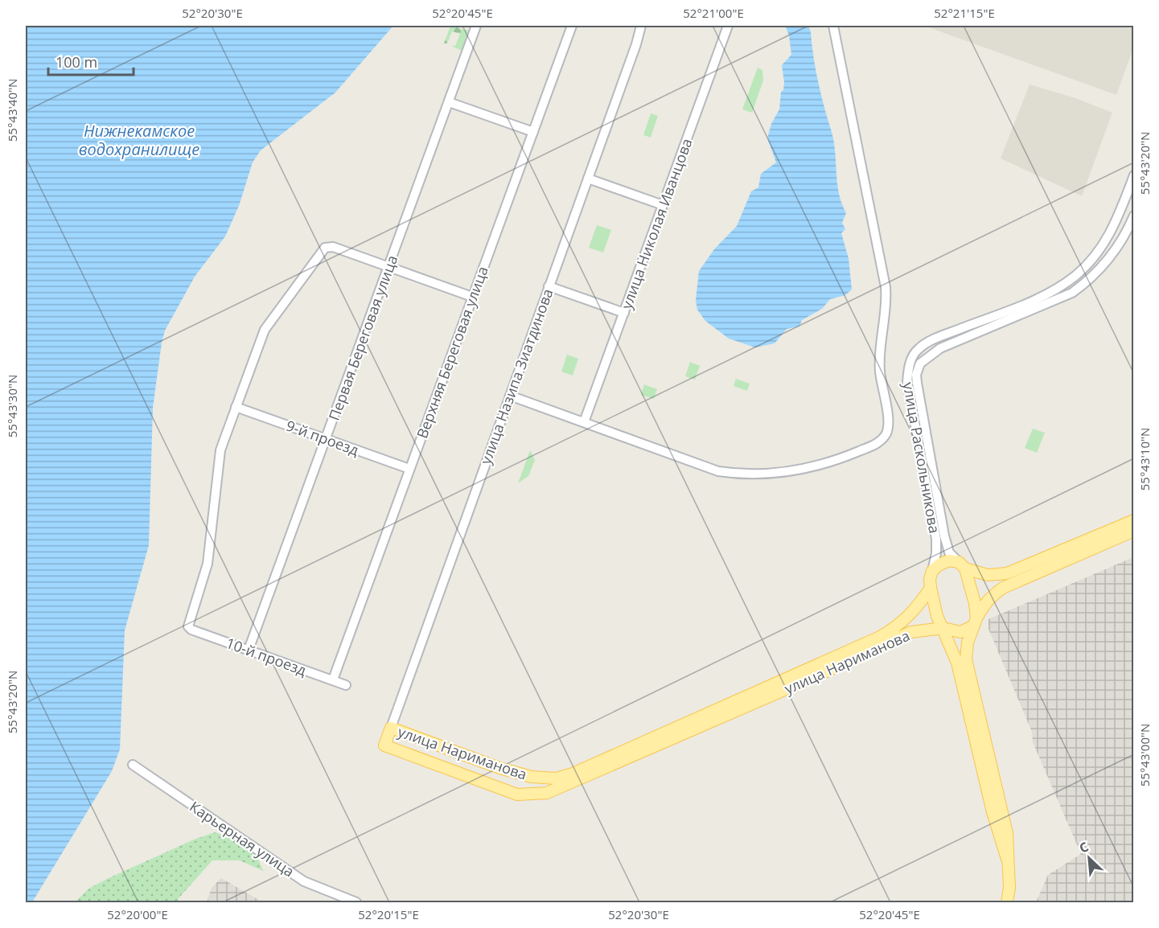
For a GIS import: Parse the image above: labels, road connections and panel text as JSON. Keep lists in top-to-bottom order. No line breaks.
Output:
{"streets":{"main road":["улица Нариманова"],"street":["улица Николая Иванцова","Первая Береговая улица","Верхняя Береговая улица","улица Назипа Зиатдинова","9-й проезд","улица Раскольникова","10-й проезд","Карьерная улица"]},"crossings":[["Первая Береговая улица","9-й проезд"],["Первая Береговая улица","10-й проезд"],["Верхняя Береговая улица","9-й проезд"],["Верхняя Береговая улица","10-й проезд"],["улица Назипа Зиатдинова","улица Нариманова"],["9-й проезд","10-й проезд"]],"water":["Нижнекамское водохранилище"],"scale_bar":"100 m","north":"top left","coordinates":["52°20'30\"E","52°20'45\"E","52°21'00\"E","52°21'15\"E","55°43'40\"N","55°43'20\"N","55°43'30\"N","55°43'10\"N","55°43'00\"N","52°20'00\"E","52°20'15\"E"]}
